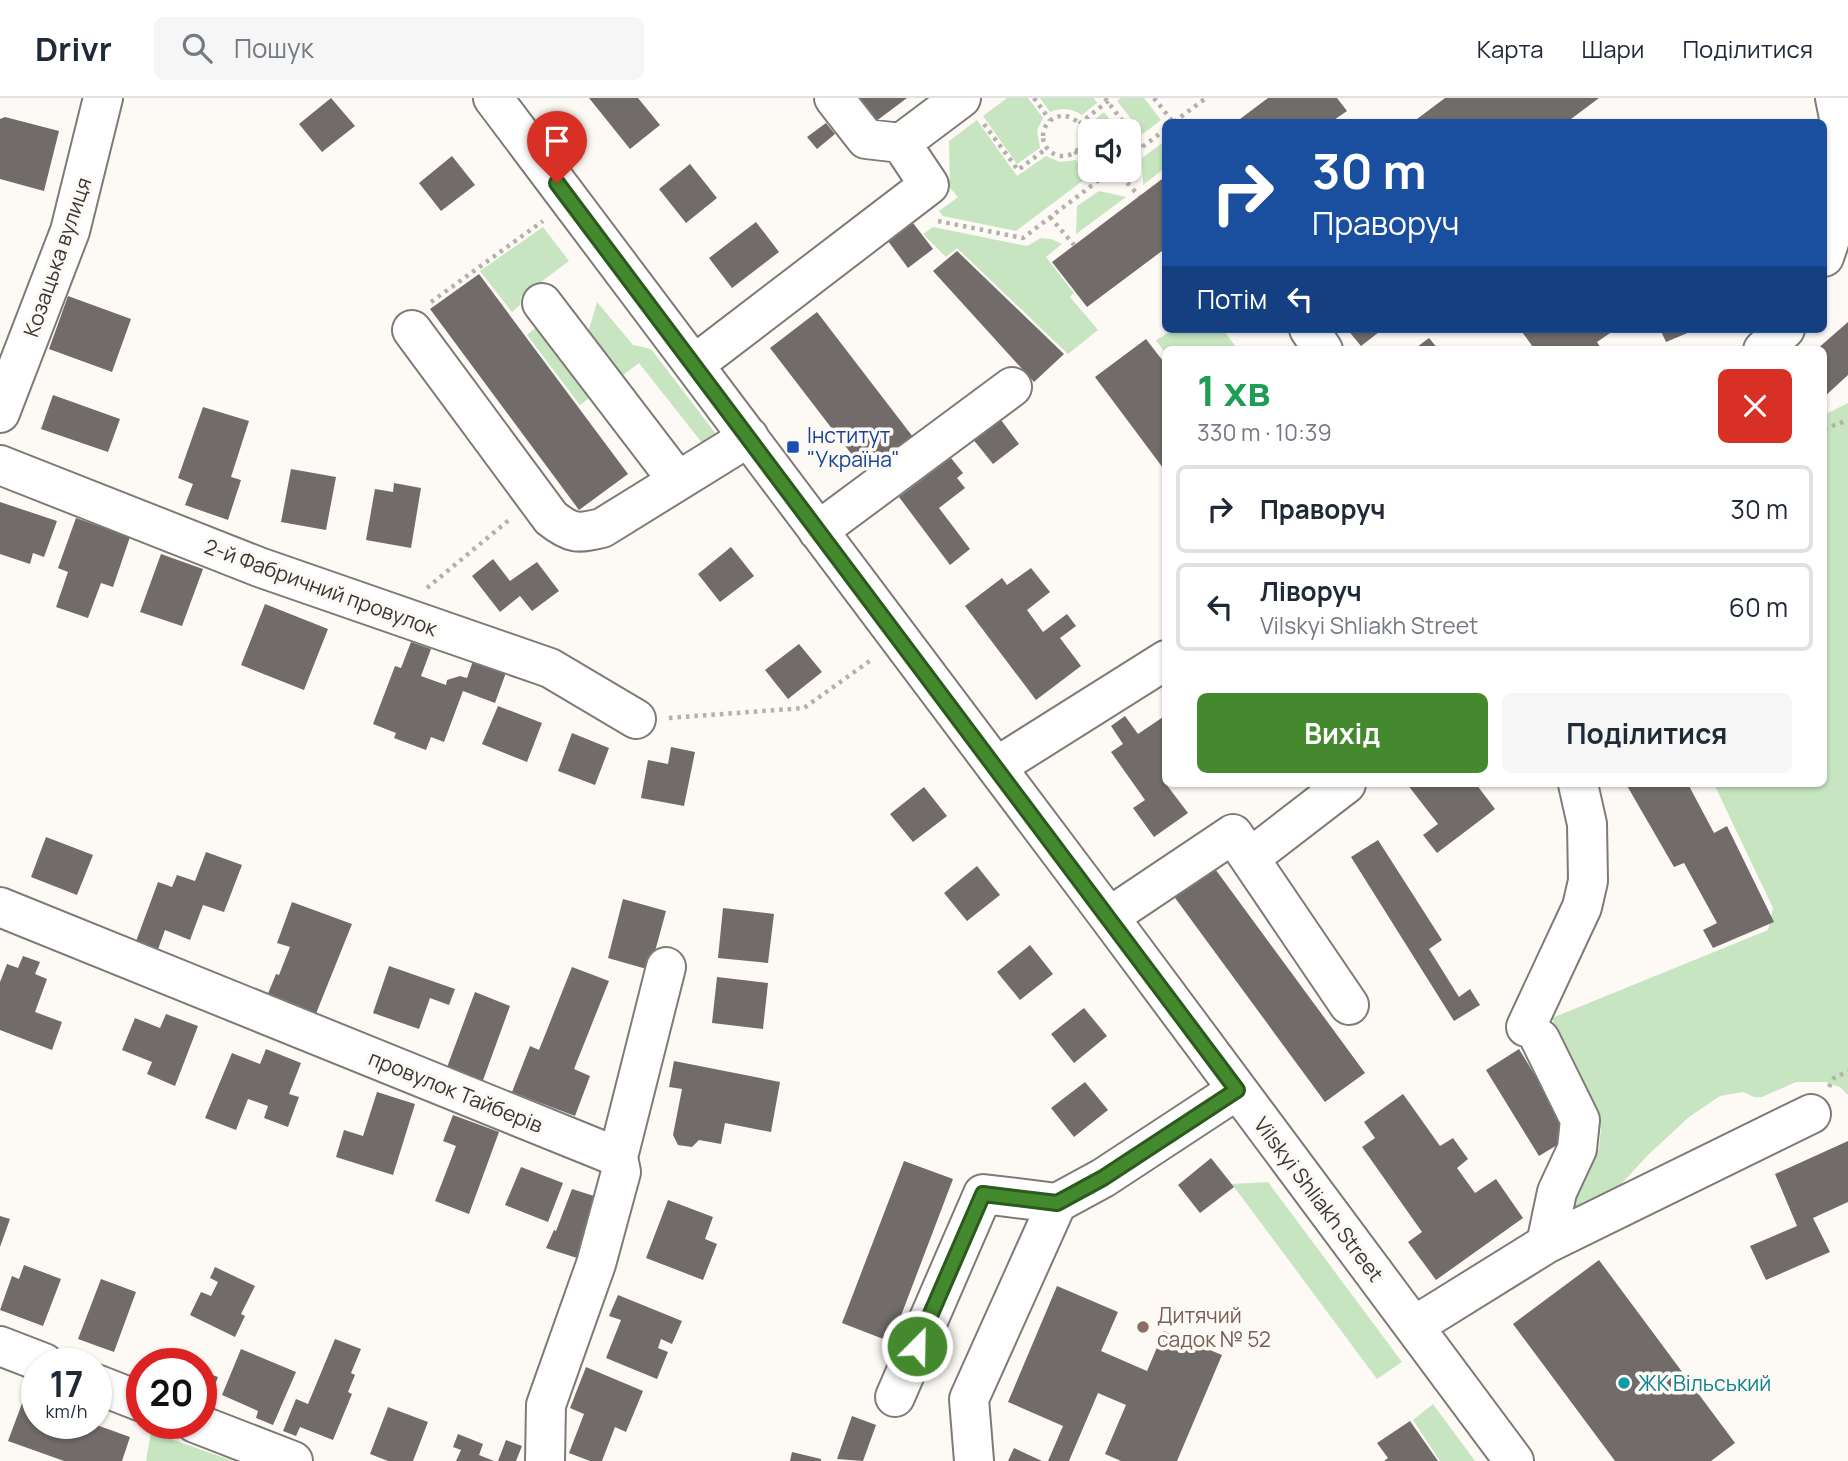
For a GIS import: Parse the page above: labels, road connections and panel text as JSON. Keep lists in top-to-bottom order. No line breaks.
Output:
{"streets":{"street":["Козацька вулиця","2-й Фабричний провулок","провулок Тайберів","Vilskyi Shliakh Street"]},"places":{"transit":["Інститут \"Україна\""],"other":["Дитячий садок № 52","ЖК Вільський"]},"page":{"header":"Drivr","search":"Пошук","nav":["Карта","Шари","Поділитися"],"turn":["30 m","Праворуч"],"then":"Потім","heading":["1 хв","330 m · 10:39"],"list":[{"name":"Праворуч","value":"30 m"},{"name":"Ліворуч","note":"Vilskyi Shliakh Street","value":"60 m"}],"buttons":["Вихід","Поділитися"],"speed":"17 km/h","limit":"20"}}
